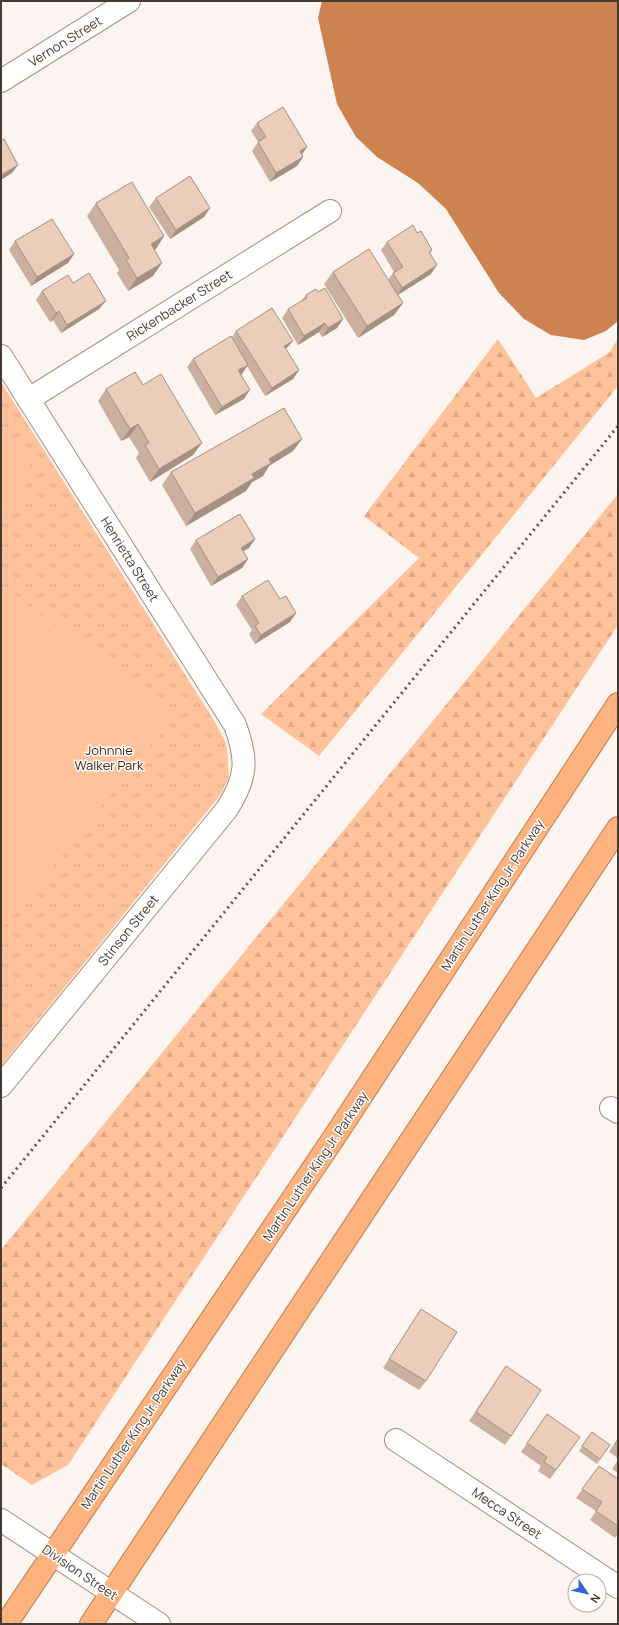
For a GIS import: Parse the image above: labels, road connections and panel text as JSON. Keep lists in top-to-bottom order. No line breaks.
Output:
{"streets":{"highway":["Martin Luther King Jr. Parkway"],"street":["Vernon Street","Rickenbacker Street","Henrietta Street","Stinson Street","Mecca Street","Division Street"]},"crossings":[["Rickenbacker Street","Henrietta Street"],["Henrietta Street","Stinson Street"],["Martin Luther King Jr. Parkway","Division Street"]],"parks":["Johnnie Walker Park"],"north":"bottom right"}
